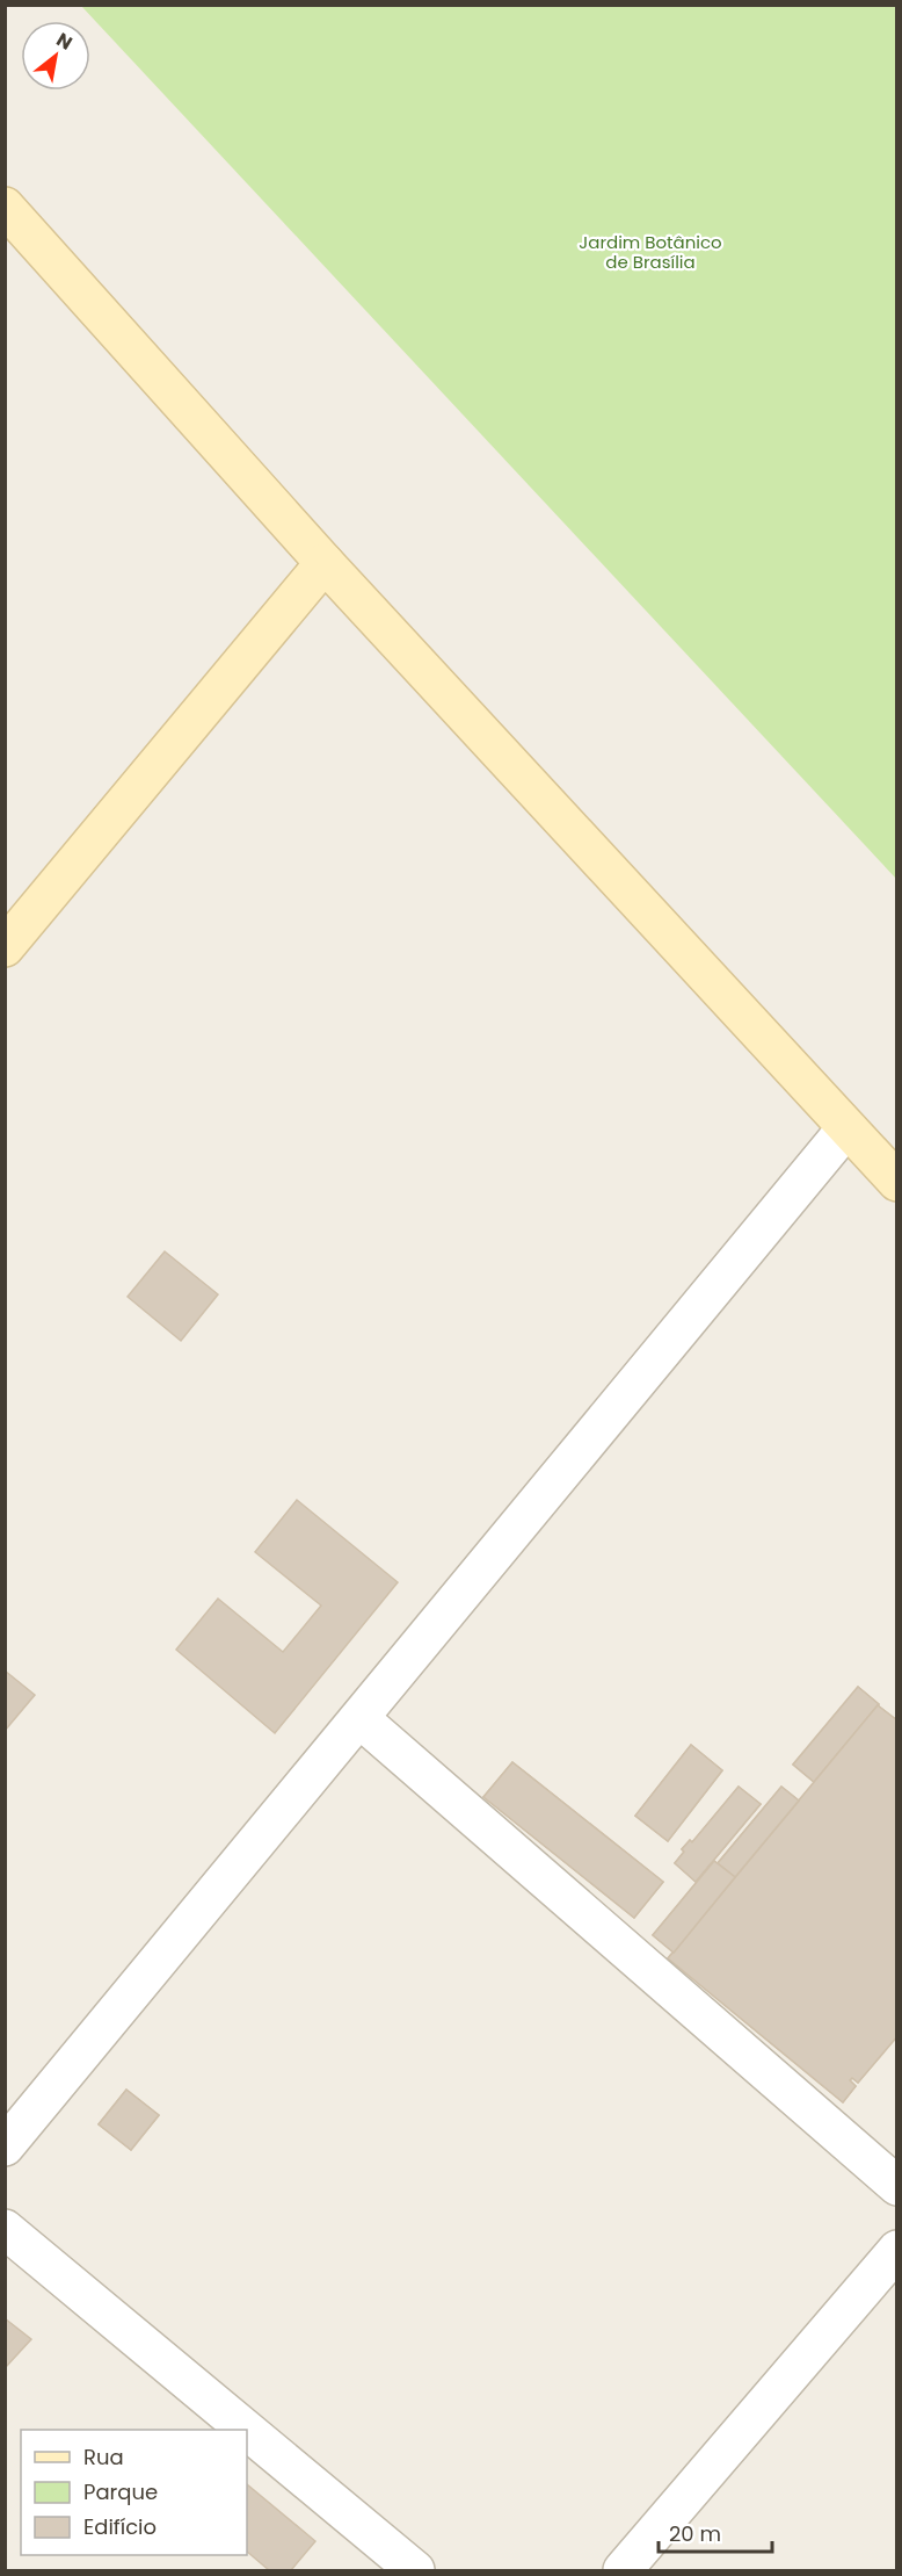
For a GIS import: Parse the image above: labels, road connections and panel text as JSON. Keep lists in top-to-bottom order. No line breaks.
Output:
{"parks":["Jardim Botânico de Brasília"],"legend":["Rua","Parque","Edifício"],"scale_bar":"20 m","north":"top right"}
